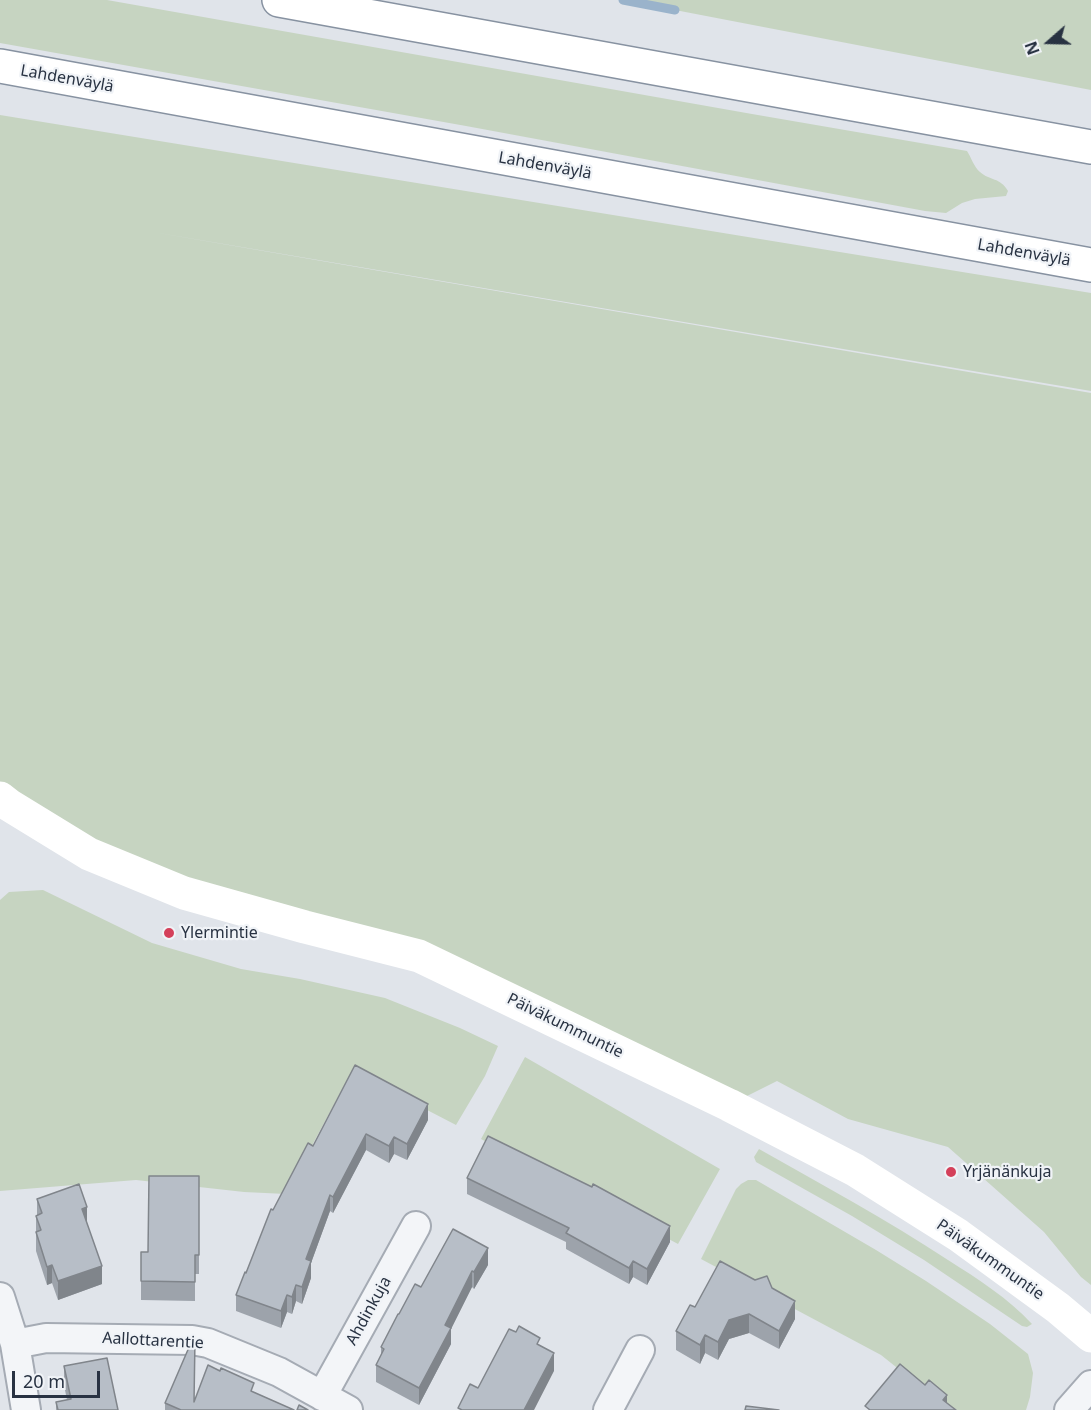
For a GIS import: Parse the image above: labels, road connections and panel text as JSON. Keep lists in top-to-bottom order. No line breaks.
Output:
{"streets":{"main road":["Lahdenväylä","Päiväkummuntie"],"street":["Ahdinkuja","Aallottarentie"]},"crossings":[["Ahdinkuja","Aallottarentie"]],"places":["Ylermintie","Yrjänänkuja"],"scale_bar":"20 m","north":"left"}
